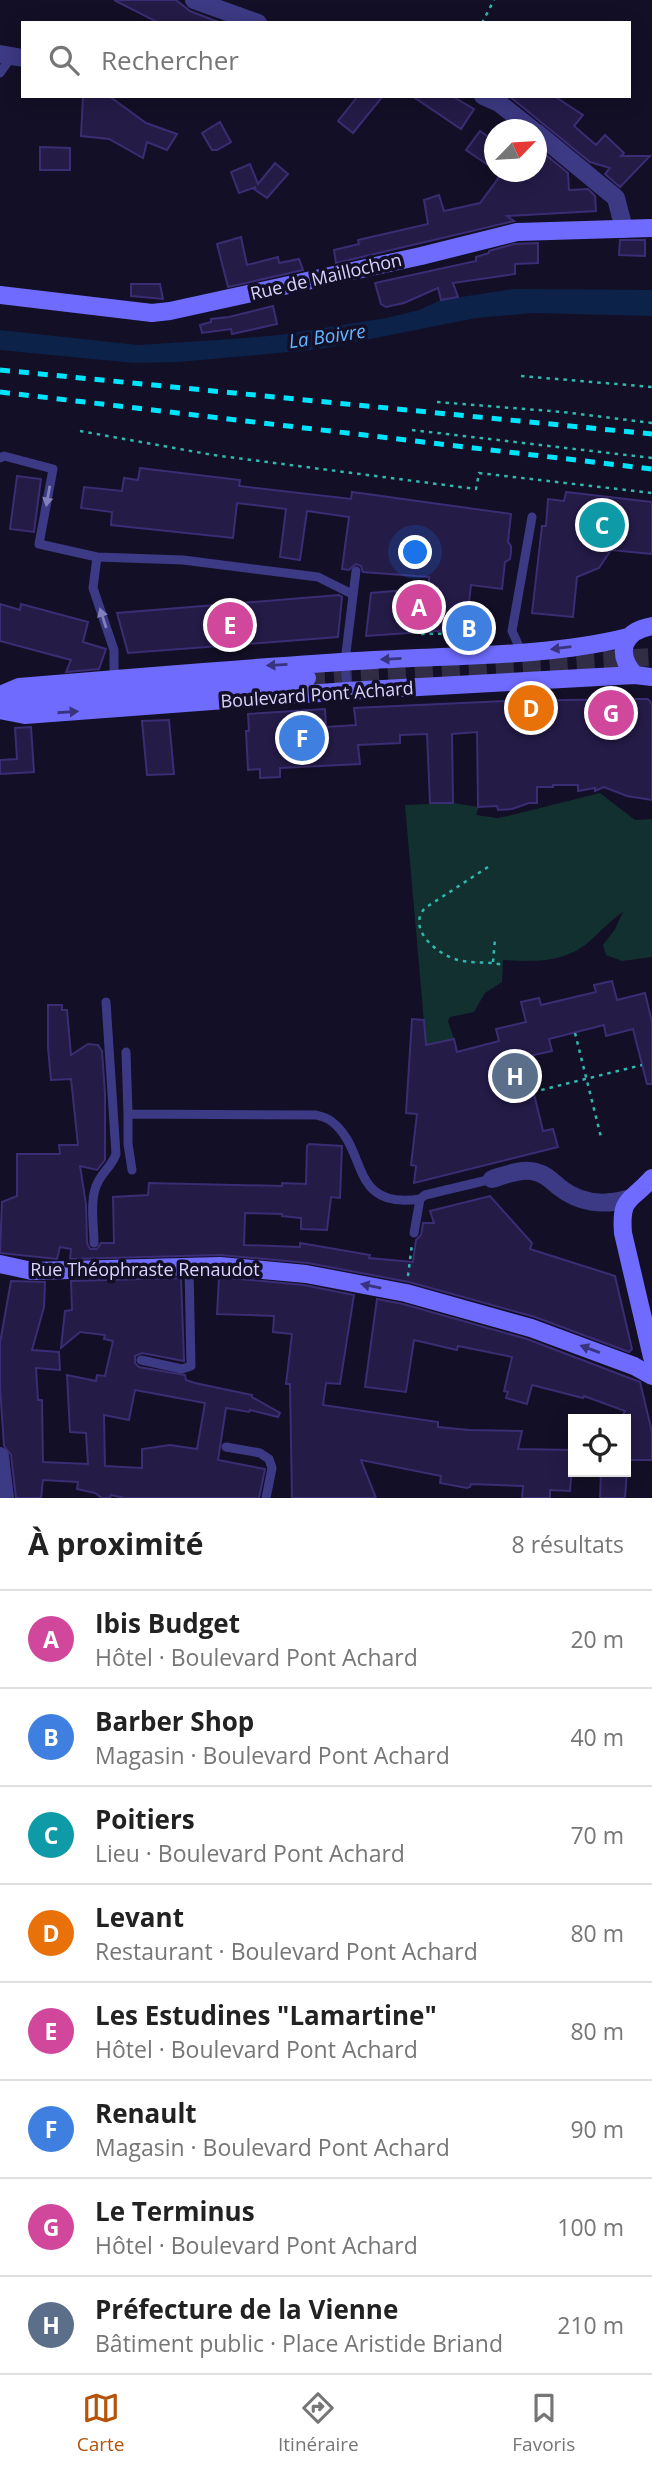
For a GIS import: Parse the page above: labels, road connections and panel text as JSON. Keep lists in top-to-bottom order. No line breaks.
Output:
{"streets":{"street":["Rue de Maillochon","Boulevard Pont Achard","Rue Théophraste Renaudot"]},"water":["La Boivre"],"north":"top right","page":{"search":"Rechercher","pins":["C","A","E","B","D","G","F","H"],"heading":["À proximité","8 résultats"],"list":[{"mark":"A","name":"Ibis Budget","note":"Hôtel · Boulevard Pont Achard","value":"20 m"},{"mark":"B","name":"Barber Shop","note":"Magasin · Boulevard Pont Achard","value":"40 m"},{"mark":"C","name":"Poitiers","note":"Lieu · Boulevard Pont Achard","value":"70 m"},{"mark":"D","name":"Levant","note":"Restaurant · Boulevard Pont Achard","value":"80 m"},{"mark":"E","name":"Les Estudines \"Lamartine\"","note":"Hôtel · Boulevard Pont Achard","value":"80 m"},{"mark":"F","name":"Renault","note":"Magasin · Boulevard Pont Achard","value":"90 m"},{"mark":"G","name":"Le Terminus","note":"Hôtel · Boulevard Pont Achard","value":"100 m"},{"mark":"H","name":"Préfecture de la Vienne","note":"Bâtiment public · Place Aristide Briand","value":"210 m"}],"nav":["Carte","Itinéraire","Favoris"]}}
